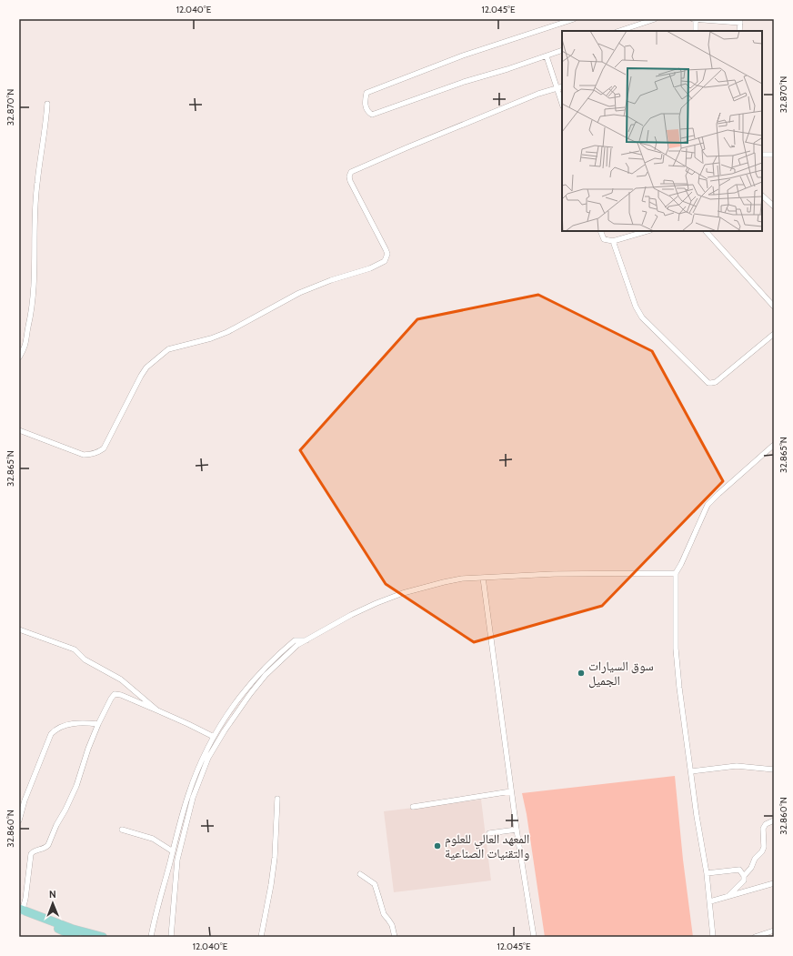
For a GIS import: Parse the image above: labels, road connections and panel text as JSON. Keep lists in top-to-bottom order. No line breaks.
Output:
{"places":["سوق السيارات الجميل","المعهد العالي للعلوم والتقنيات الصناعية"],"north":"top","coordinates":["12.040°E","12.045°E","32.870°N","32.865°N","32.860°N"]}
